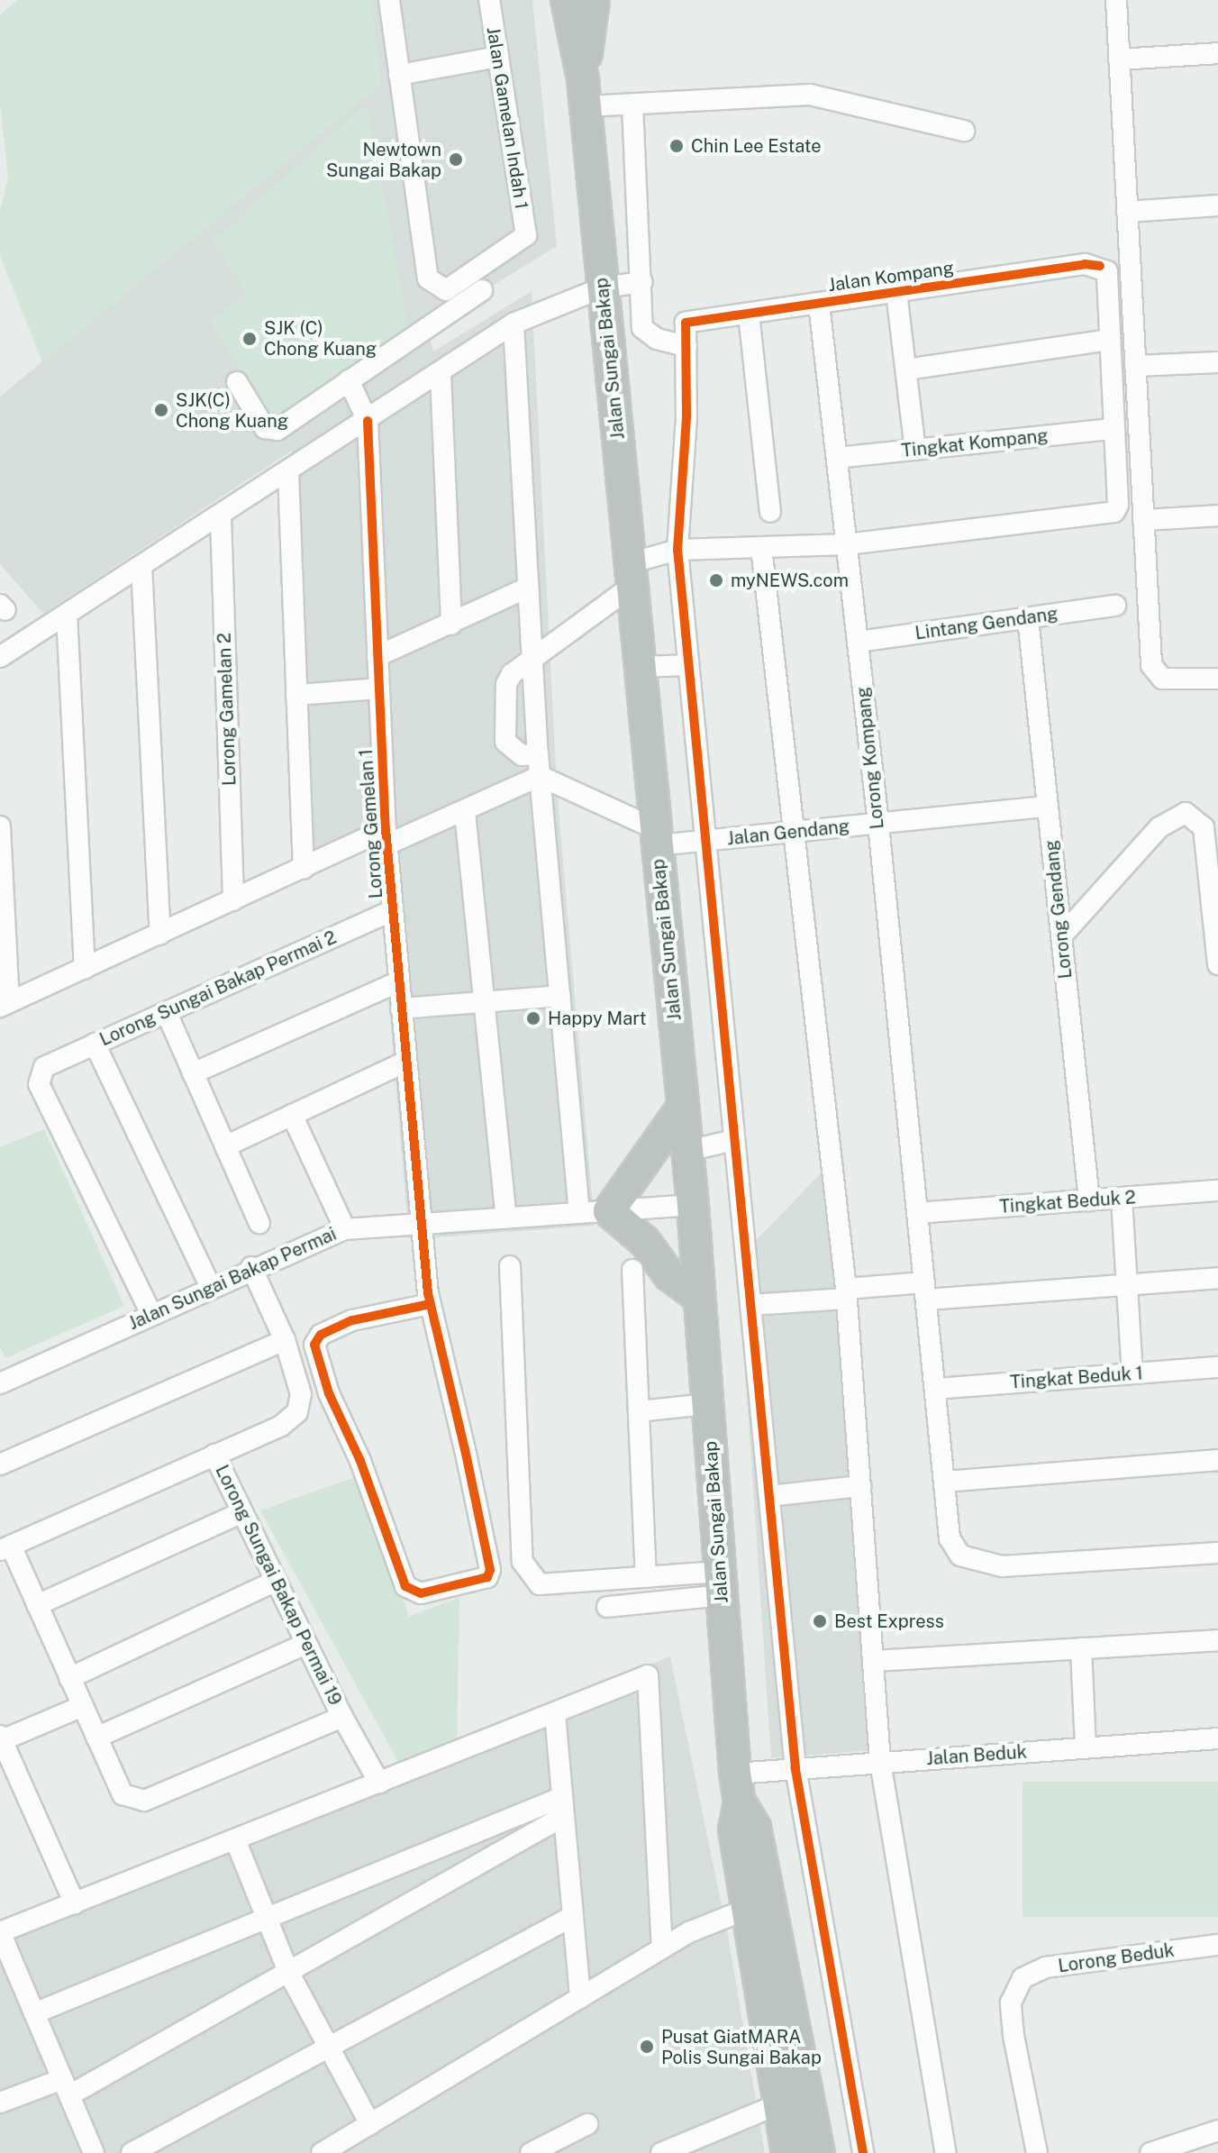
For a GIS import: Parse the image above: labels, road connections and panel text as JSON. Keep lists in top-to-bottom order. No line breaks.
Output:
{"streets":{"highway":["Jalan Sungai Bakap"],"street":["Jalan Gamelan Indah 1","Jalan Kompang","Tingkat Kompang","Lintang Gendang","Lorong Gamelan 2","Lorong Kompang","Lorong Gemelan 1","Jalan Gendang","Lorong Gendang","Lorong Sungai Bakap Permai 2","Tingkat Beduk 2","Jalan Sungai Bakap Permai","Tingkat Beduk 1","Lorong Sungai Bakap Permai 19","Jalan Beduk","Lorong Beduk"]},"crossings":[["Jalan Kompang","Lorong Kompang"],["Jalan Sungai Bakap","Jalan Gendang"],["Jalan Sungai Bakap","Jalan Sungai Bakap Permai"],["Jalan Sungai Bakap","Jalan Beduk"],["Tingkat Kompang","Lorong Kompang"],["Lintang Gendang","Lorong Kompang"],["Lintang Gendang","Lorong Gendang"],["Lorong Kompang","Jalan Gendang"],["Lorong Kompang","Tingkat Beduk 2"],["Lorong Kompang","Tingkat Beduk 1"],["Lorong Gemelan 1","Lorong Sungai Bakap Permai 2"],["Lorong Gemelan 1","Jalan Sungai Bakap Permai"],["Jalan Gendang","Lorong Gendang"],["Lorong Gendang","Tingkat Beduk 2"],["Lorong Sungai Bakap Permai 2","Jalan Sungai Bakap Permai"]],"places":["Chin Lee Estate","Newtown Sungai Bakap","SJK (C) Chong Kuang","SJK(C) Chong Kuang","myNEWS.com","Happy Mart","Best Express","Pusat GiatMARA Polis Sungai Bakap"]}
